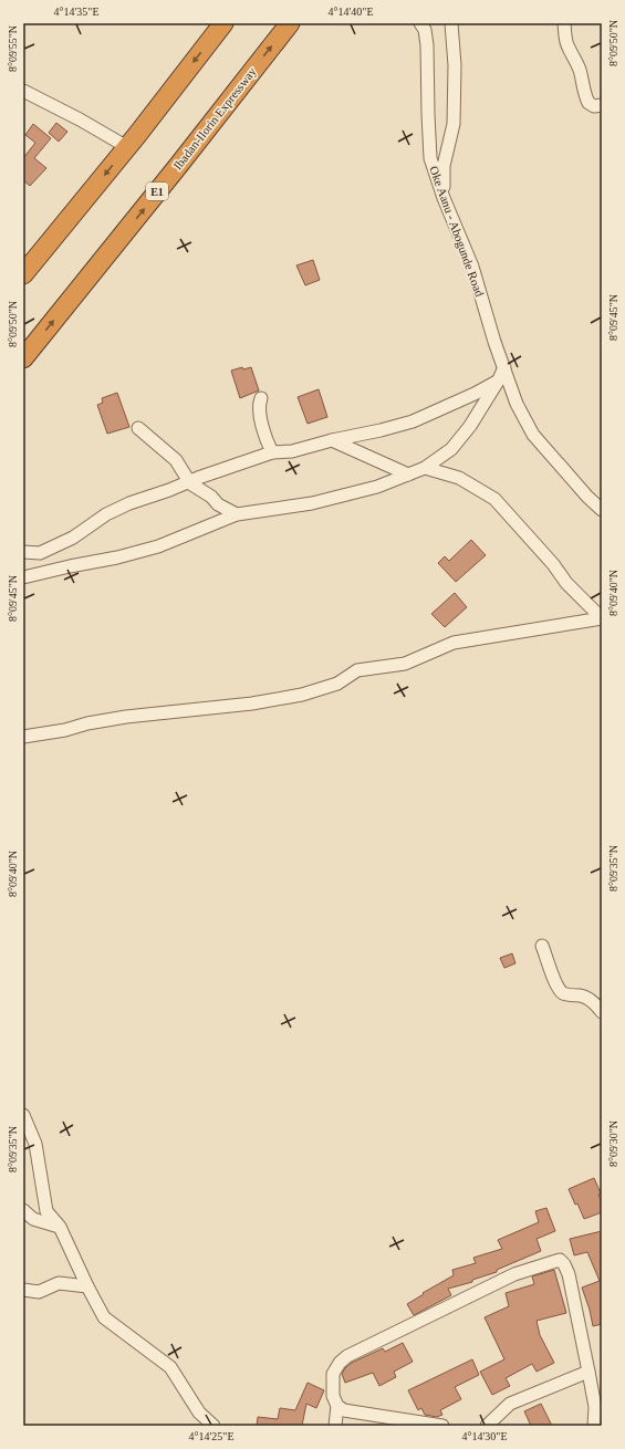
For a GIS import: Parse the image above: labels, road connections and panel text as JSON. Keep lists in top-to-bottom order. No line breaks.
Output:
{"streets":{"highway":["Ibadan-Ilorin Expressway","E1"],"street":["Oke Aanu - Abogunde Road"]},"coordinates":["4°14'35\"E","4°14'40\"E","8°09'50\"N","8°09'55\"N","8°09'45\"N","8°09'40\"N","8°09'35\"N","8°09'30\"N","4°14'25\"E","4°14'30\"E"]}
